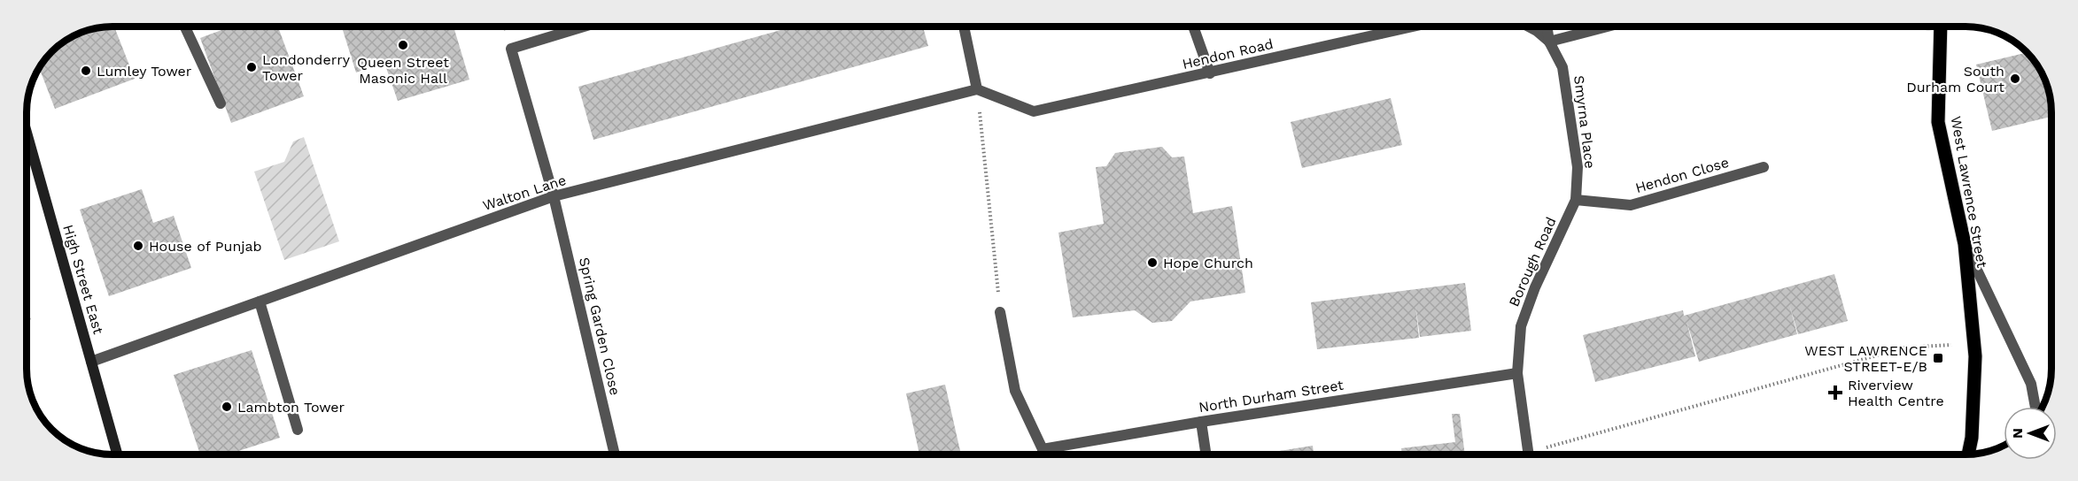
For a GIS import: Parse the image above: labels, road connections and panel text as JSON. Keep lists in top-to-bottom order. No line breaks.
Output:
{"streets":{"main road":["West Lawrence Street","High Street East"],"street":["Hendon Road","Smyrna Place","Hendon Close","Walton Lane","Borough Road","Spring Garden Close","North Durham Street"]},"crossings":[["Hendon Road","Smyrna Place"],["Hendon Road","Walton Lane"],["Smyrna Place","Hendon Close"],["Smyrna Place","Borough Road"],["Hendon Close","Borough Road"],["Walton Lane","High Street East"],["Walton Lane","Spring Garden Close"],["Borough Road","North Durham Street"]],"places":{"other":["Queen Street Masonic Hall","Londonderry Tower","Lumley Tower","South Durham Court","House of Punjab","Hope Church","Lambton Tower"],"transit":["WEST LAWRENCE STREET-E/B"],"health":["Riverview Health Centre"]},"north":"left"}
